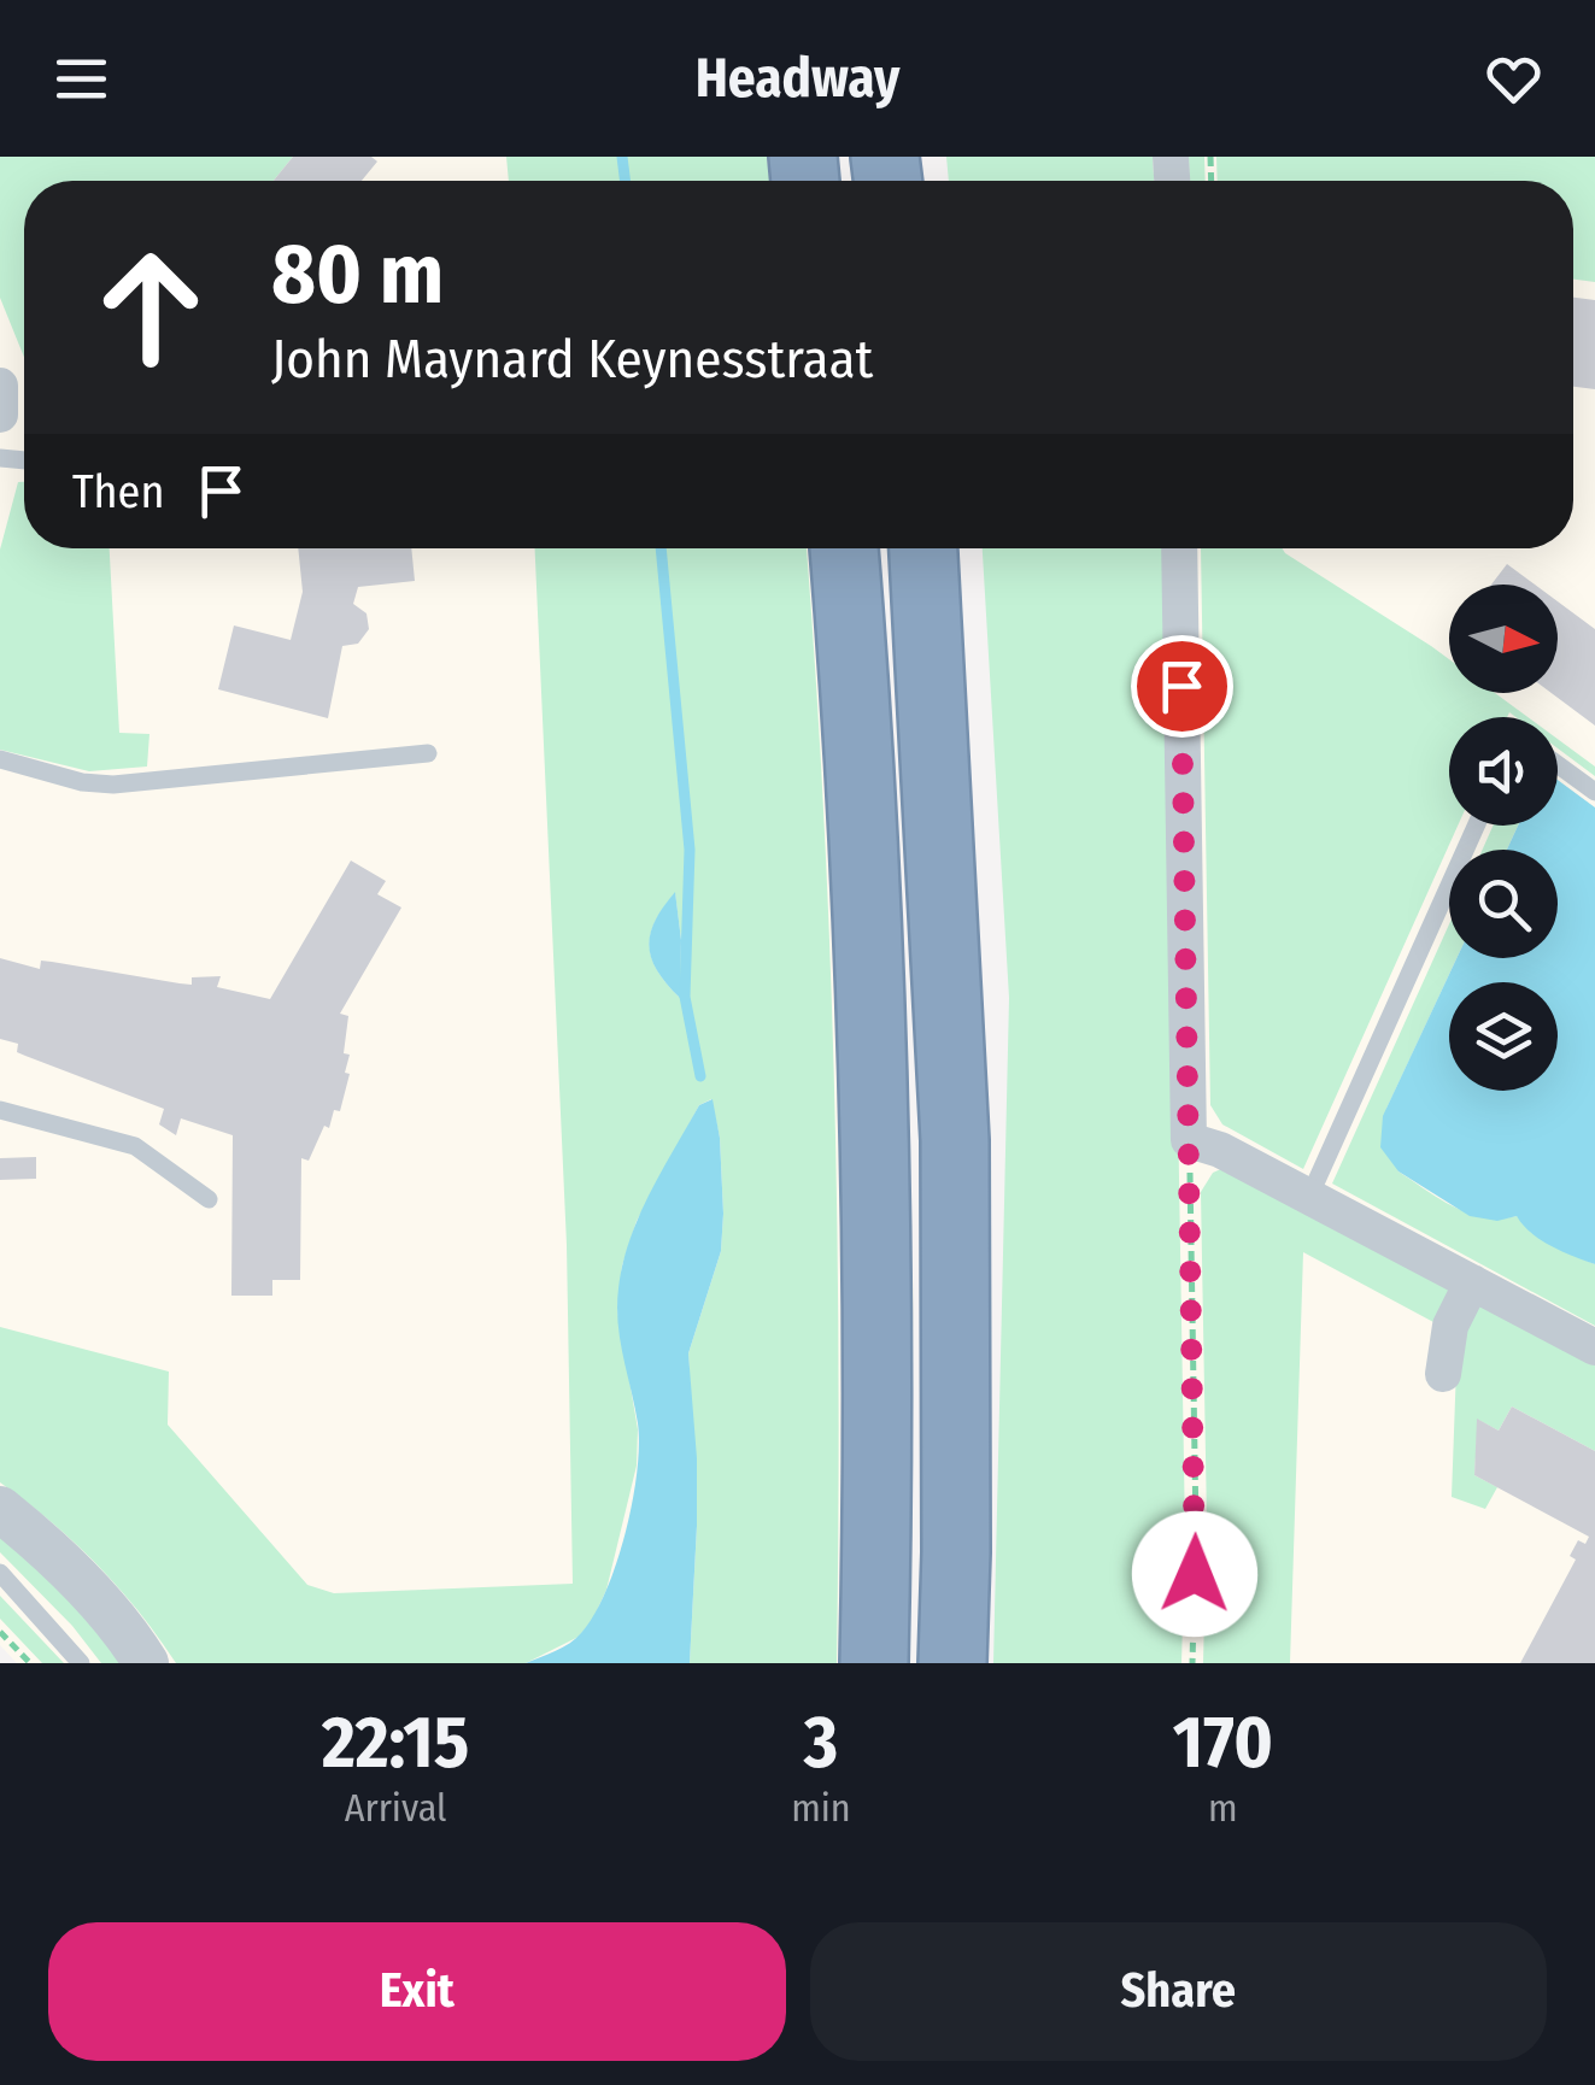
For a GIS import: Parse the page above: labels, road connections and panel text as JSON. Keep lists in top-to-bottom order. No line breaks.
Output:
{"north":"right","page":{"header":"Headway","turn":["80 m","John Maynard Keynesstraat"],"then":"Then","eta":["22:15","Arrival","3","min","170","m"],"buttons":["Exit","Share"]}}
